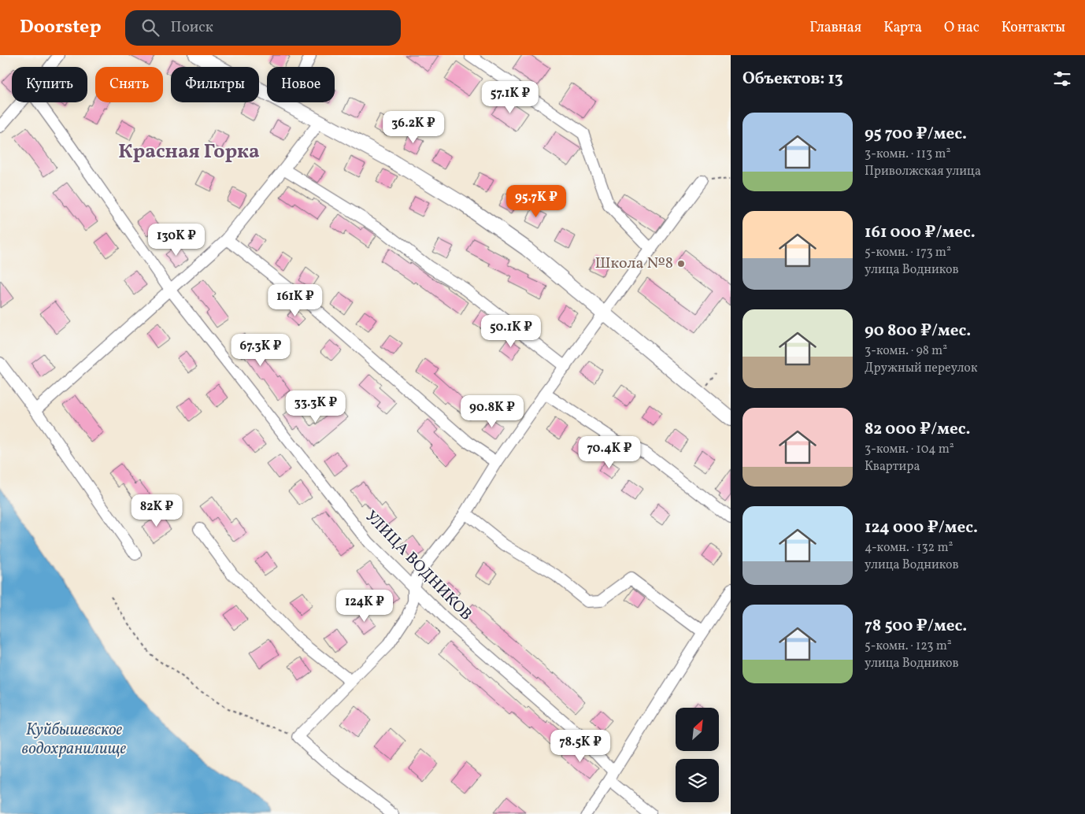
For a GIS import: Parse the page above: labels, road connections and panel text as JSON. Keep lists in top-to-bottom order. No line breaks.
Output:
{"streets":{"street":["УЛИЦА ВОДНИКОВ"]},"districts":["Красная Горка"],"water":["Куйбышевское водохранилище"],"places":["Школа №8"],"north":"top right","page":{"header":"Doorstep","search":"Поиск","nav":["Главная","Карта","О нас","Контакты"],"heading":"Объектов: 13","chip":["Купить","Снять","Фильтры","Новое"],"price":["57.1K ₽","36.2K ₽","95.7K ₽","130K ₽","161K ₽","50.1K ₽","67.3K ₽","33.3K ₽","90.8K ₽","70.4K ₽","82K ₽","124K ₽","78.5K ₽"],"list":[{"name":"95 700 ₽/мес.","note":"3-комн. · 113 m² · Приволжская улица"},{"name":"161 000 ₽/мес.","note":"5-комн. · 173 m² · улица Водников"},{"name":"90 800 ₽/мес.","note":"3-комн. · 98 m² · Дружный переулок"},{"name":"82 000 ₽/мес.","note":"3-комн. · 104 m² · Квартира"},{"name":"124 000 ₽/мес.","note":"4-комн. · 132 m² · улица Водников"},{"name":"78 500 ₽/мес.","note":"5-комн. · 123 m² · улица Водников"}]}}
